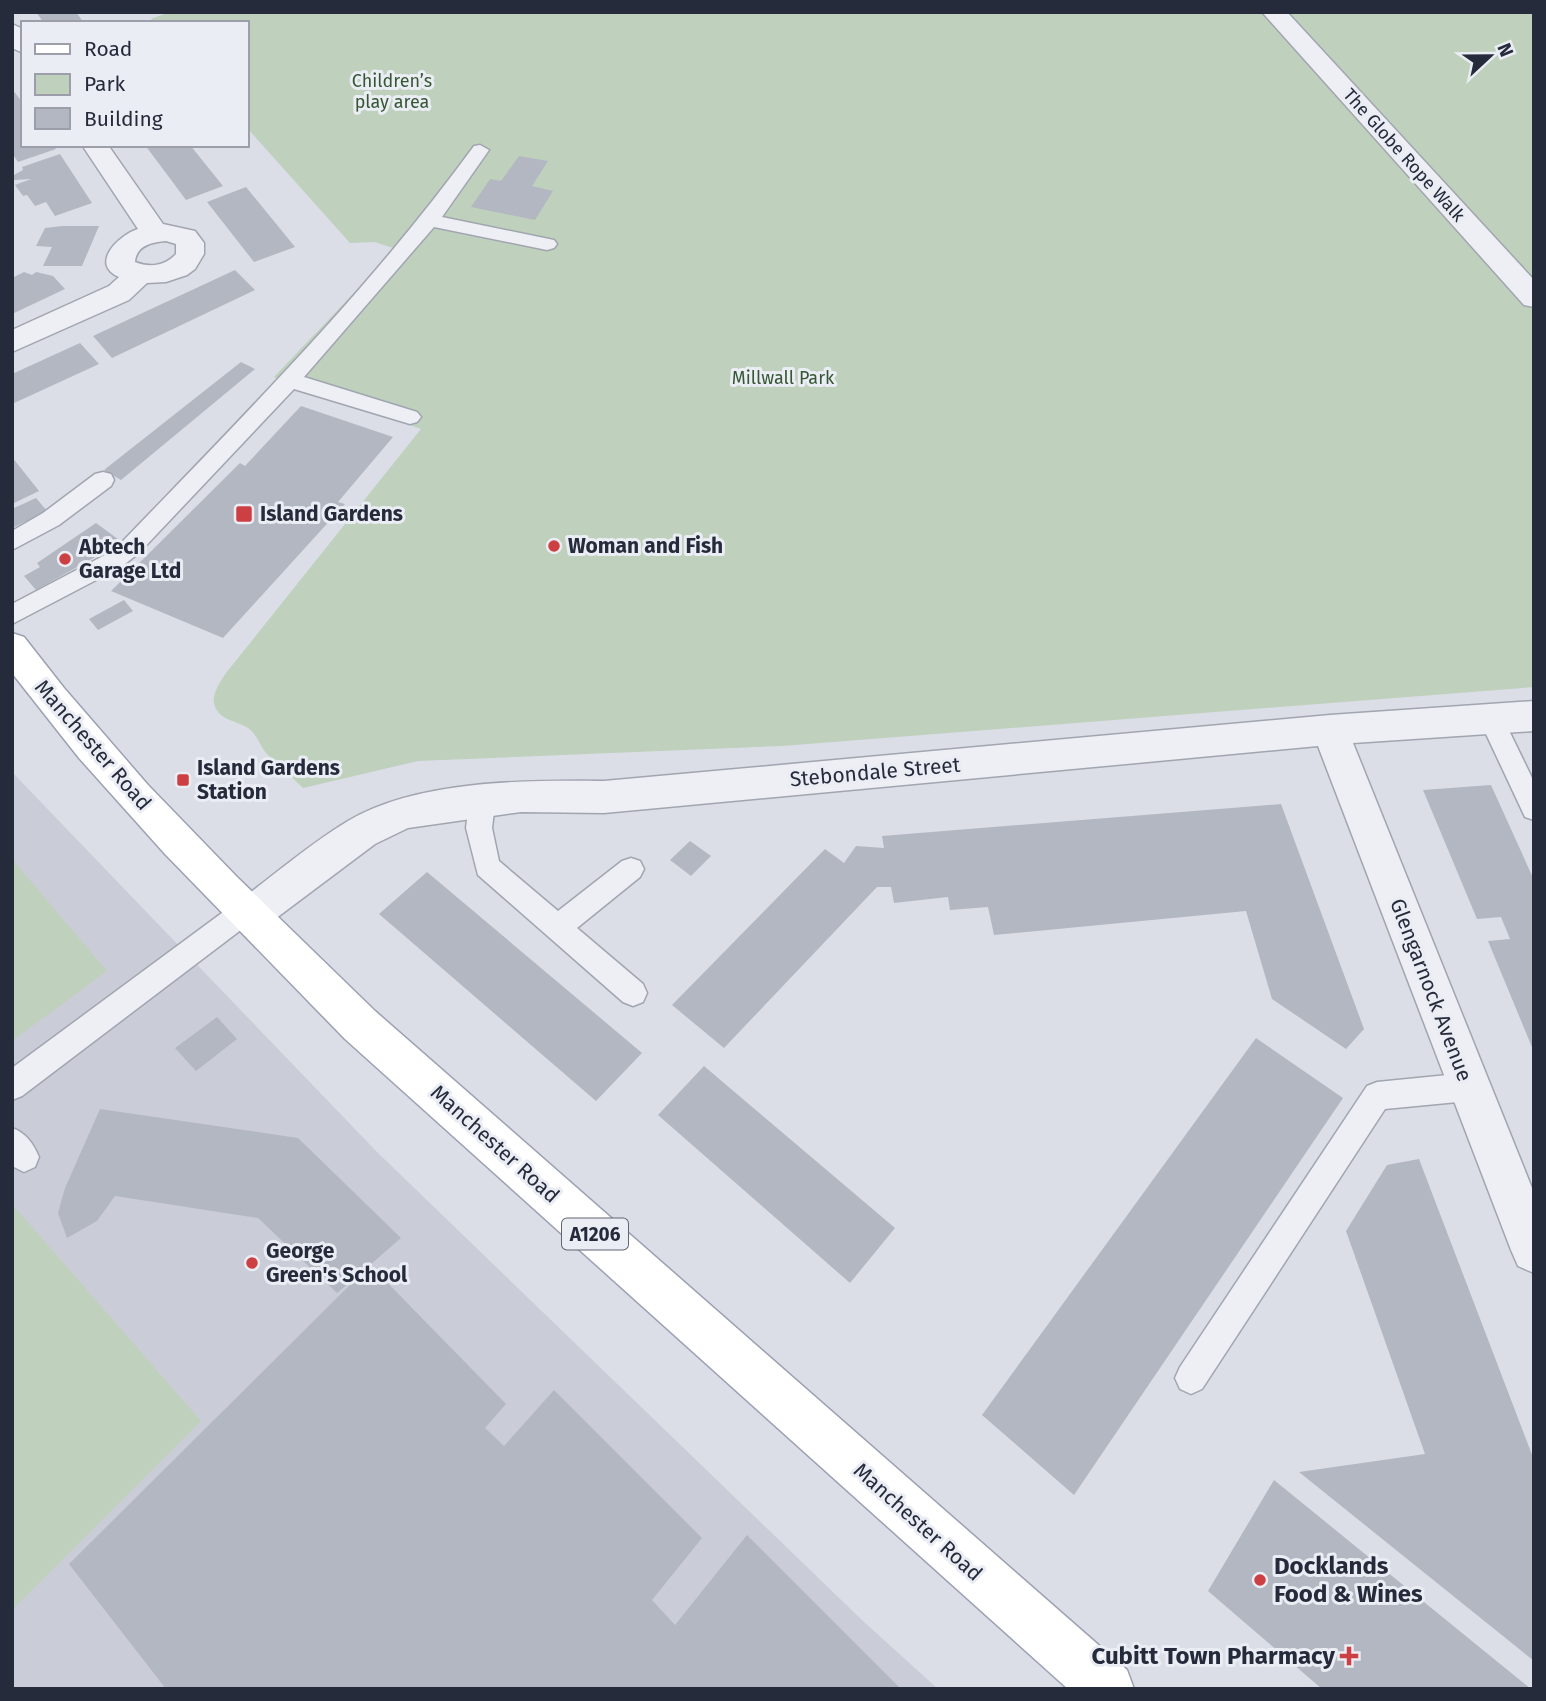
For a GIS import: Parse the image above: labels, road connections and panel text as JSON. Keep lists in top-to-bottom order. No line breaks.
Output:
{"streets":{"main road":["Manchester Road","A1206"],"street":["The Globe Rope Walk","Stebondale Street","Glengarnock Avenue"]},"crossings":[["Manchester Road","Stebondale Street"],["Stebondale Street","Glengarnock Avenue"]],"parks":["Children’s play area","Millwall Park"],"places":{"transit":["Island Gardens","Island Gardens Station"],"other":["Woman and Fish","Abtech Garage Ltd","George Green's School","Docklands Food & Wines"],"health":["Cubitt Town Pharmacy"]},"legend":["Road","Park","Building"],"north":"right"}
